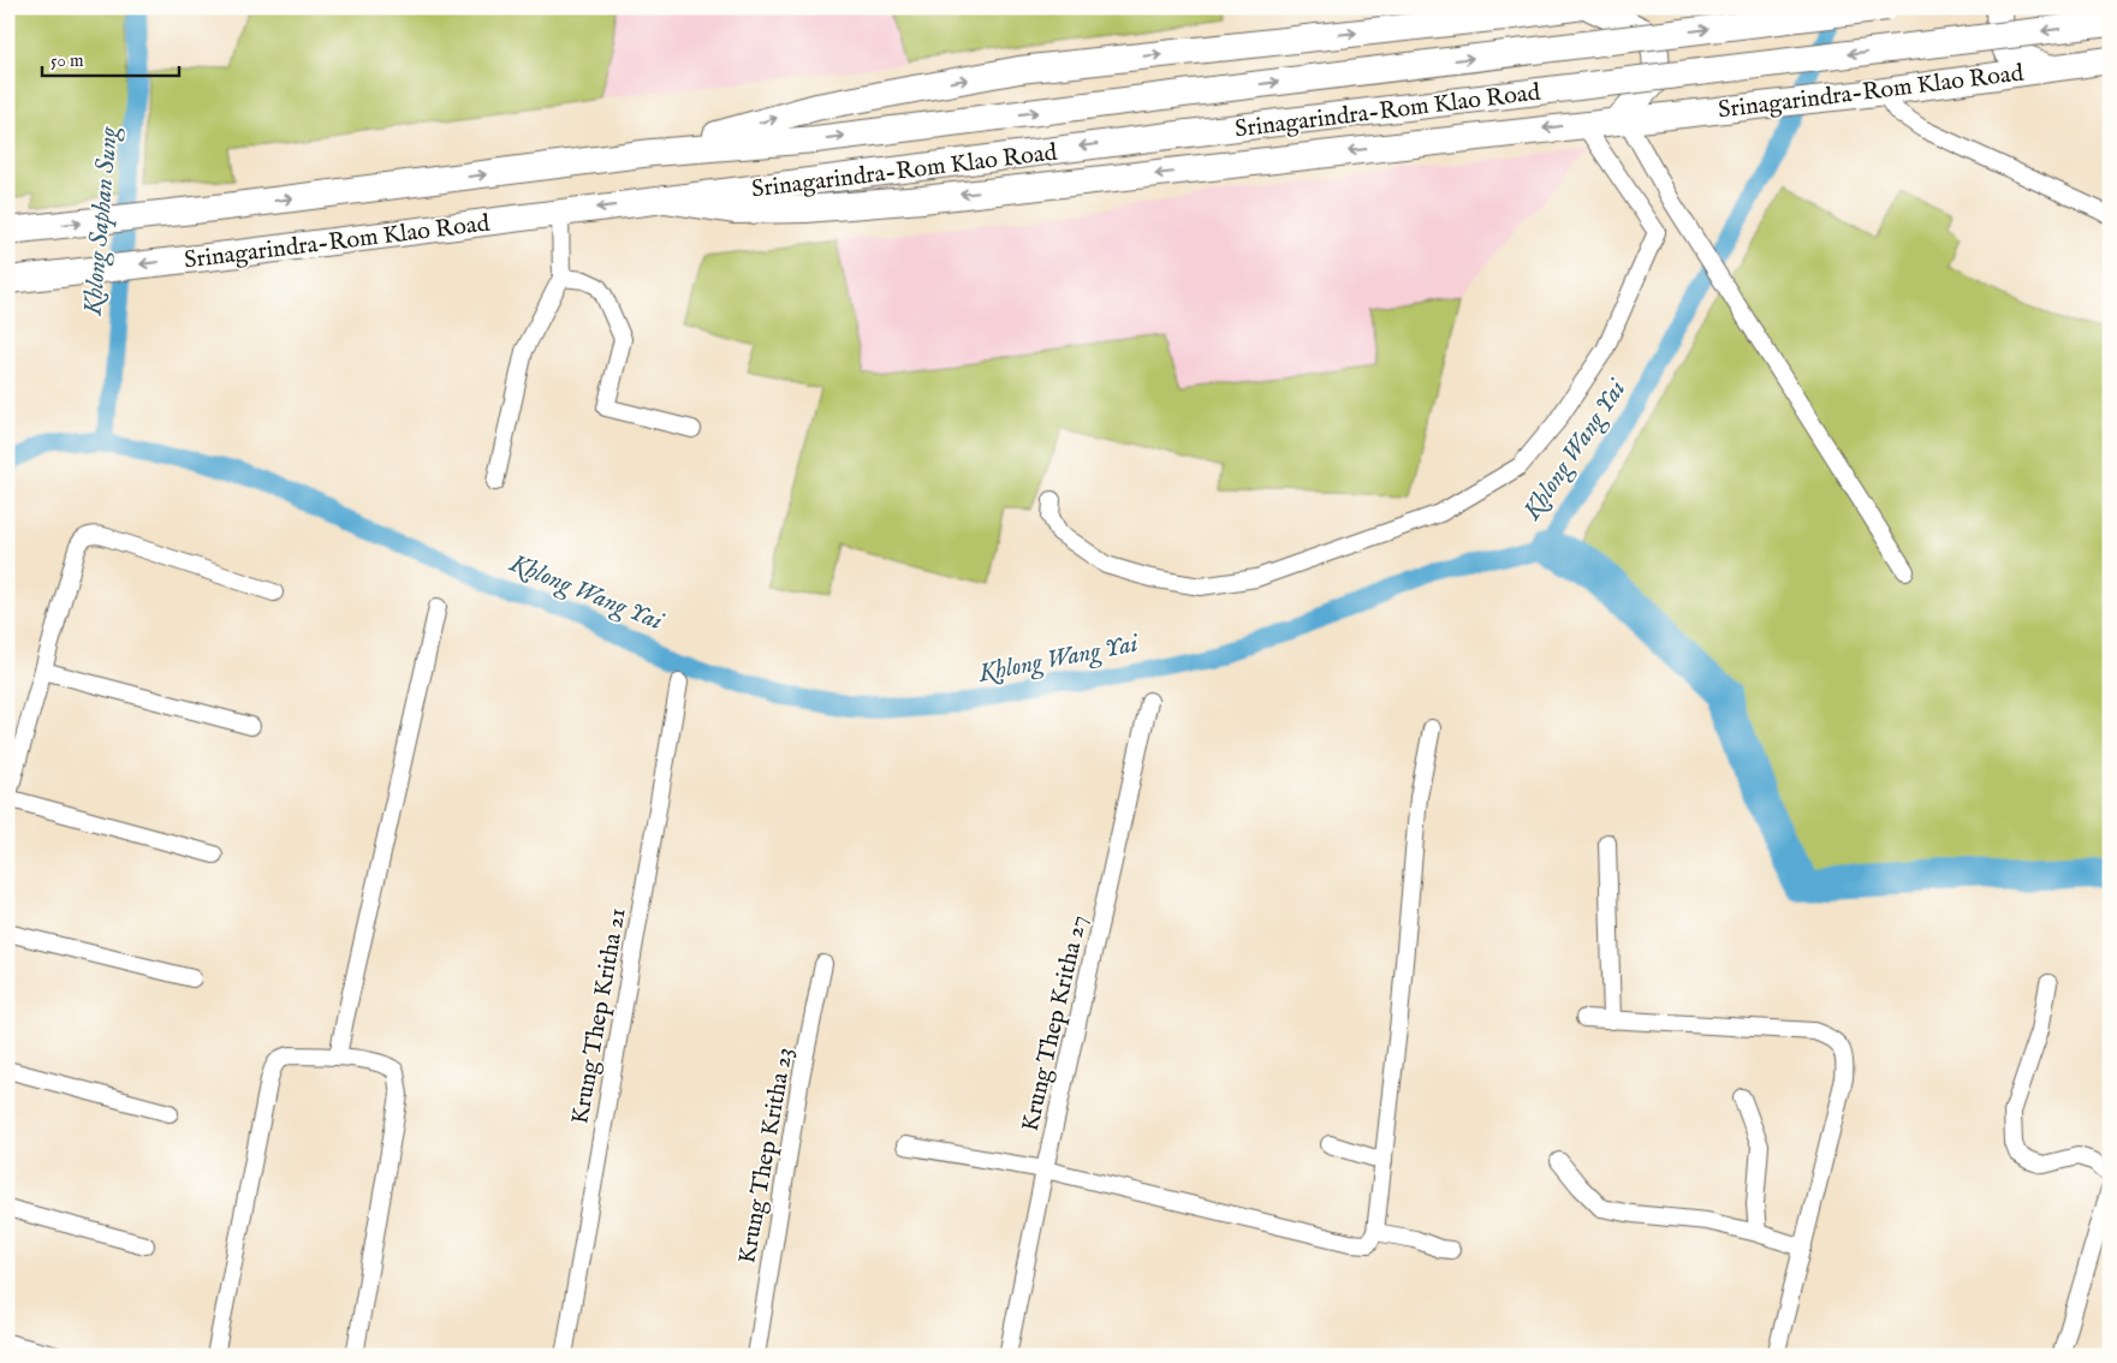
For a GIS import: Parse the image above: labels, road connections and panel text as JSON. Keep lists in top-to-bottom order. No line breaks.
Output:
{"streets":{"main road":["Srinagarindra-Rom Klao Road"],"street":["Krung Thep Kritha 21","Krung Thep Kritha 27","Krung Thep Kritha 23"]},"water":["Khlong Saphan Sung","Khlong Wang Yai"],"scale_bar":"50 m"}
